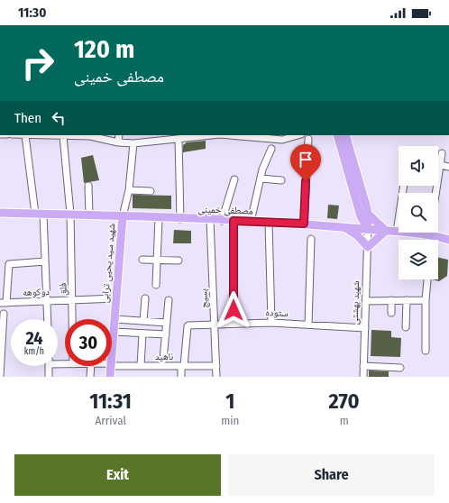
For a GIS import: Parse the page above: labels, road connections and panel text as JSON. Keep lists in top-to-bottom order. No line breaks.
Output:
{"streets":{"main road":["مصطفی خمینی","شهید سید یحیی ترابی","شهید بهشتی"],"street":["فلق","دوکوهه","بسیج","ستوده","ناهید"]},"crossings":[["مصطفی خمینی","شهید سید یحیی ترابی"],["مصطفی خمینی","فلق"],["مصطفی خمینی","بسیج"],["مصطفی خمینی","شهید بهشتی"],["شهید سید یحیی ترابی","دوکوهه"],["شهید سید یحیی ترابی","ناهید"],["فلق","دوکوهه"],["بسیج","ستوده"],["بسیج","ناهید"],["شهید بهشتی","ستوده"],["ستوده","ناهید"]],"page":{"status":"11:30","turn":["120 m","مصطفی خمینی"],"then":"Then","speed":"24 km/h","limit":"30","eta":["11:31","Arrival","1","min","270","m"],"buttons":["Exit","Share"]}}
